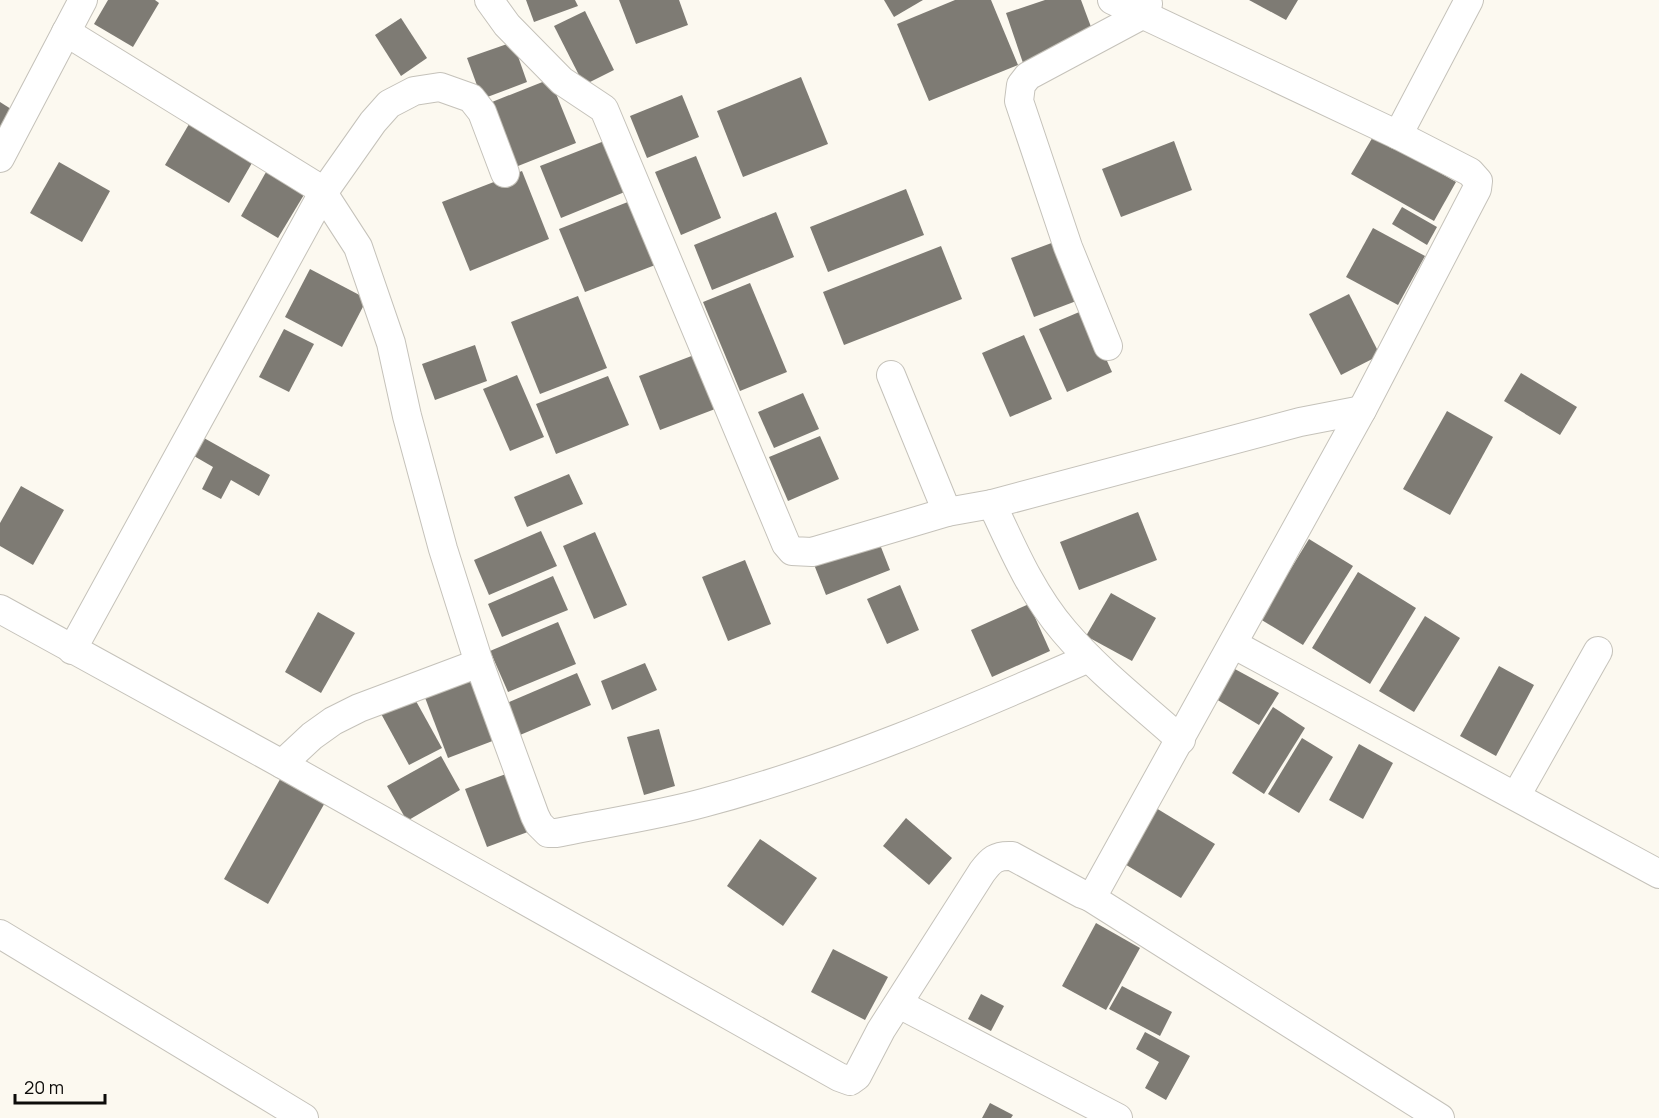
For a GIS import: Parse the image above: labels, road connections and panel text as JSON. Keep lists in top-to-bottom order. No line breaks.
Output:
{"scale_bar":"20 m"}
